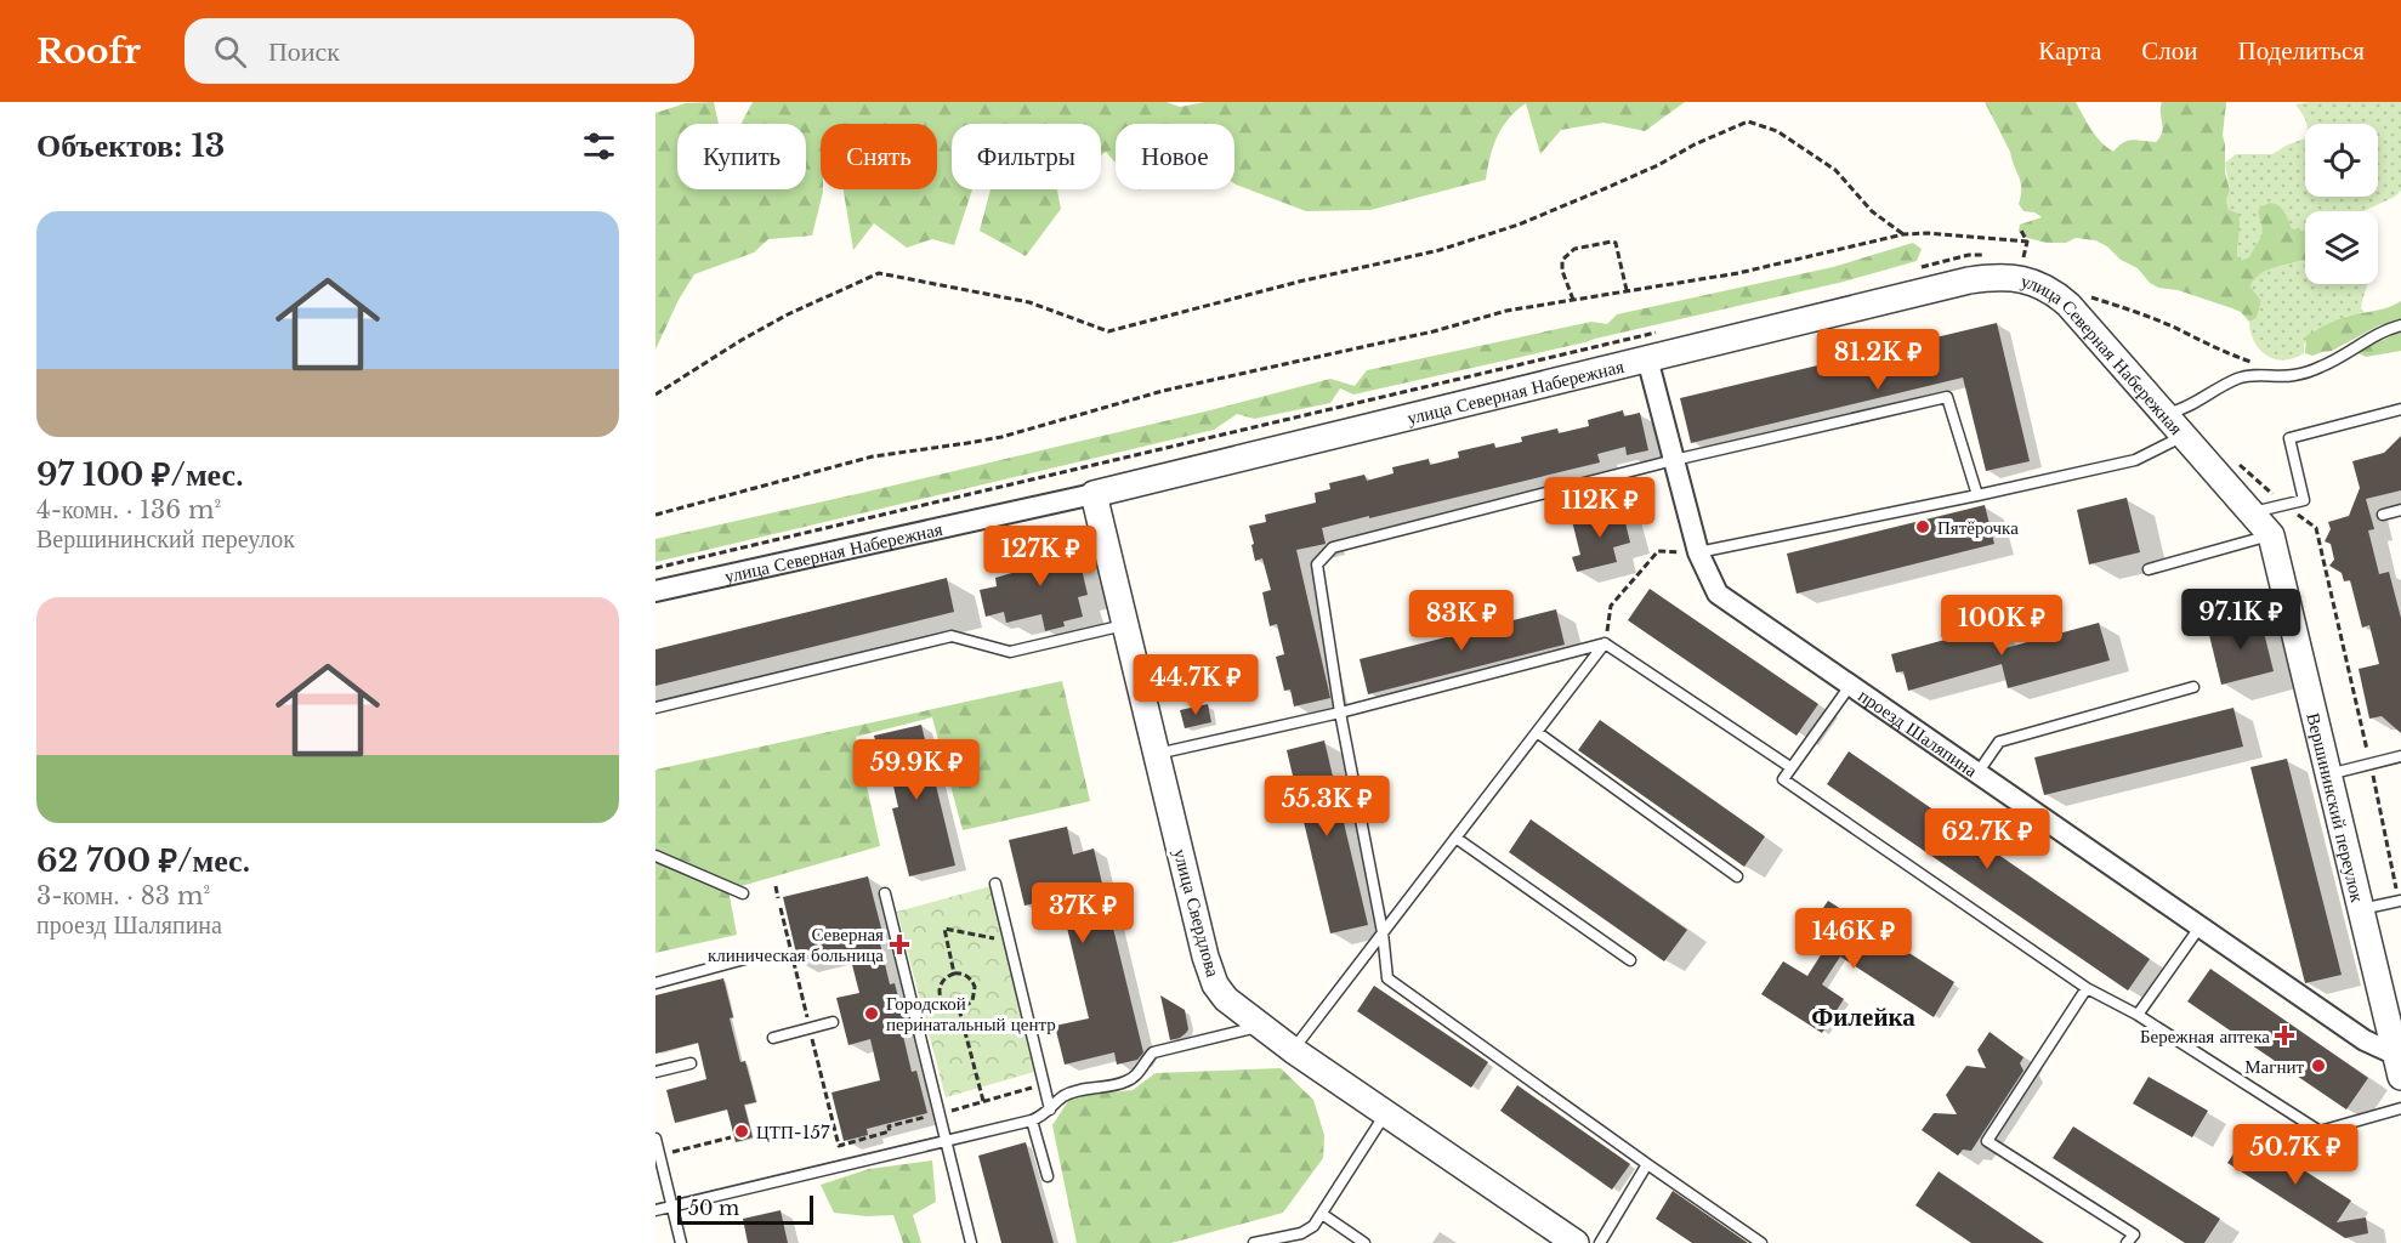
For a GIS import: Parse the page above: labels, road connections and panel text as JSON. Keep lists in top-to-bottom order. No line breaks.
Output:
{"streets":{"street":["улица Северная Набережная","проезд Шаляпина","Вершининский переулок","улица Свердлова"]},"crossings":[["улица Северная Набережная","проезд Шаляпина"],["улица Северная Набережная","Вершининский переулок"],["улица Северная Набережная","улица Свердлова"],["проезд Шаляпина","Вершининский переулок"]],"districts":["Филейка"],"places":{"other":["Пятёрочка","Городской перинатальный центр","Магнит","ЦТП-157"],"health":["Северная клиническая больница","Бережная аптека"]},"scale_bar":"50 m","page":{"header":"Roofr","search":"Поиск","nav":["Карта","Слои","Поделиться"],"heading":"Объектов: 13","chip":["Купить","Снять","Фильтры","Новое"],"list":[{"name":"97 100 ₽/мес.","note":"4-комн. · 136 m² · Вершининский переулок"},{"name":"62 700 ₽/мес.","note":"3-комн. · 83 m² · проезд Шаляпина"}],"price":["81.2K ₽","112K ₽","127K ₽","97.1K ₽","83K ₽","100K ₽","44.7K ₽","59.9K ₽","55.3K ₽","62.7K ₽","37K ₽","146K ₽","50.7K ₽"],"scale":"50 m"}}
